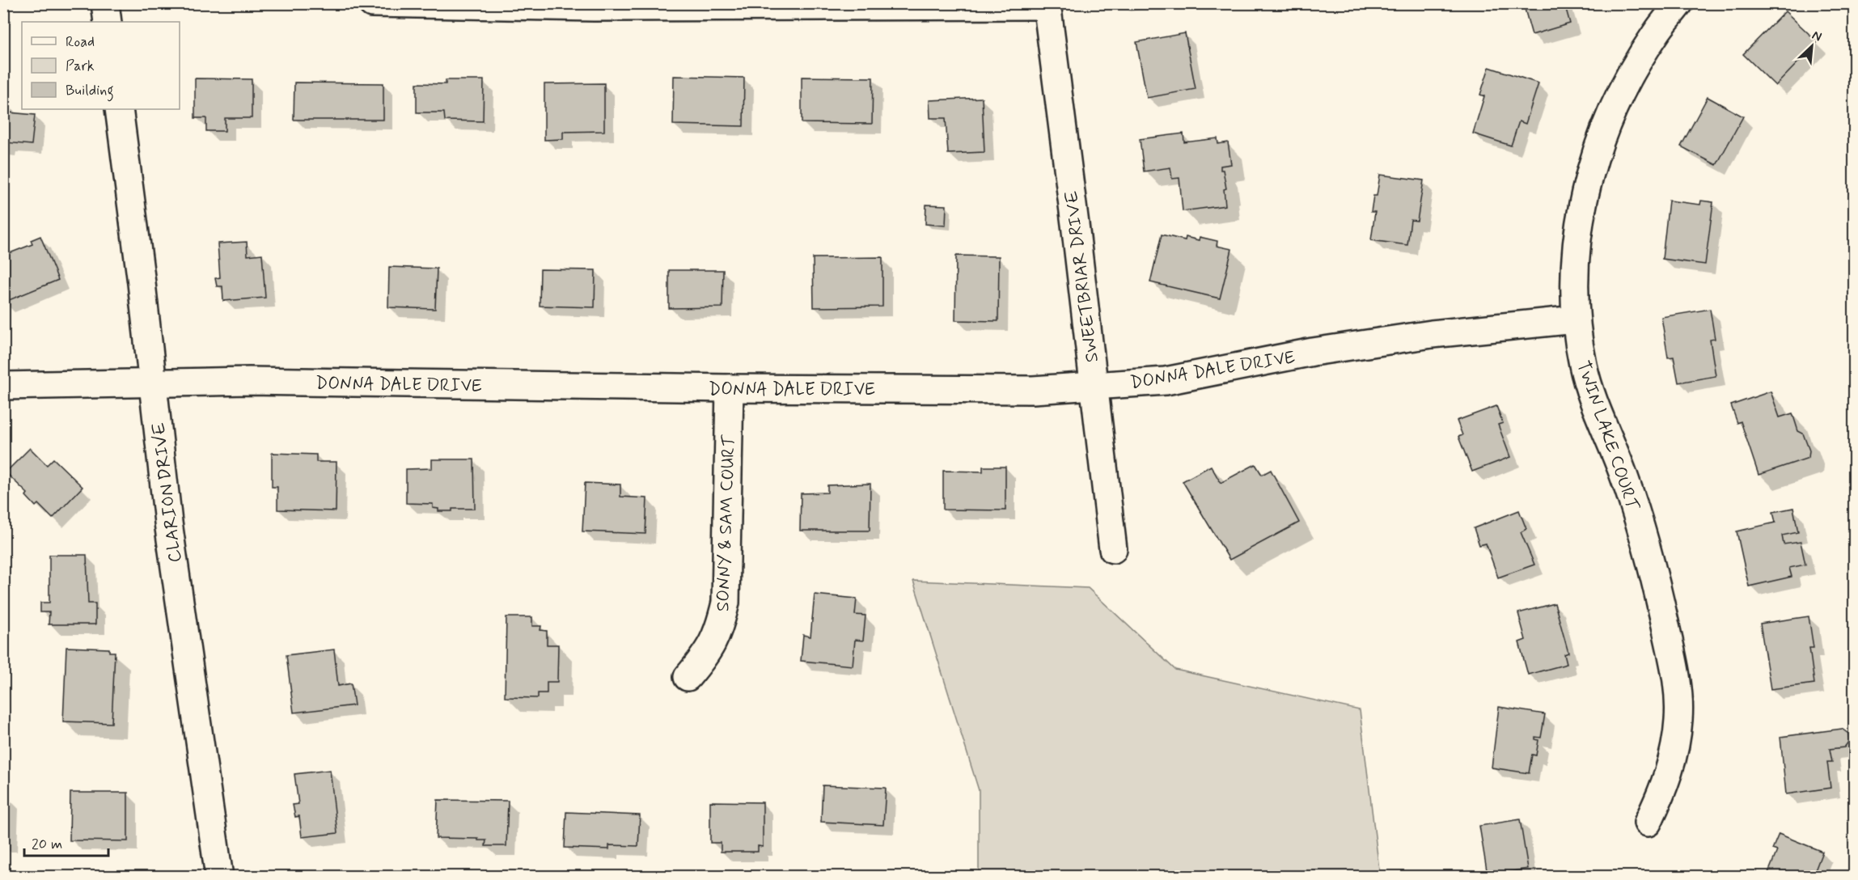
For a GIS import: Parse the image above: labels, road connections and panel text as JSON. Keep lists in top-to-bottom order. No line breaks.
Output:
{"streets":{"street":["SWEETBRIAR DRIVE","DONNA DALE DRIVE","TWIN LAKE COURT","CLARION DRIVE","SONNY & SAM COURT"]},"crossings":[["SWEETBRIAR DRIVE","DONNA DALE DRIVE"],["DONNA DALE DRIVE","TWIN LAKE COURT"],["DONNA DALE DRIVE","CLARION DRIVE"],["DONNA DALE DRIVE","SONNY & SAM COURT"]],"legend":["Road","Park","Building"],"scale_bar":"20 m","north":"top right"}
